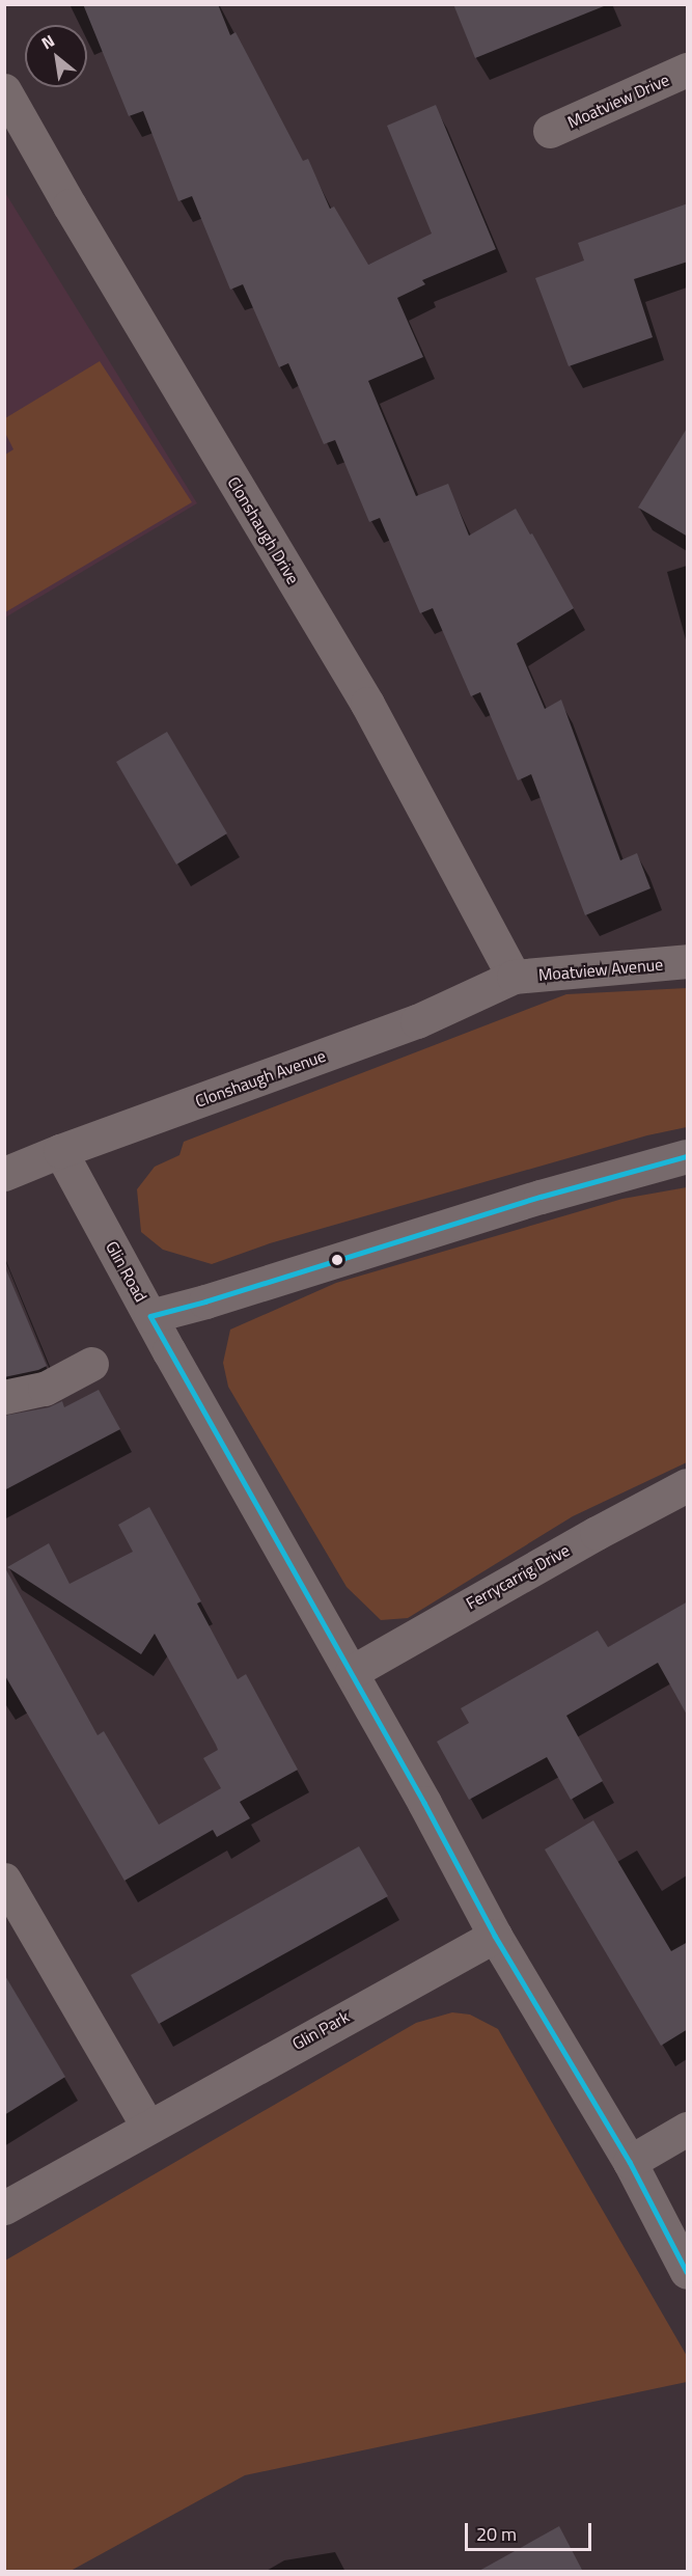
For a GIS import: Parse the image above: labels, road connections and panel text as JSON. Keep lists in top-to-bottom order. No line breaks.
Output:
{"streets":{"street":["Moatview Drive","Clonshaugh Drive","Moatview Avenue","Clonshaugh Avenue","Glin Road","Ferrycarrig Drive","Glin Park"]},"crossings":[["Clonshaugh Drive","Moatview Avenue"],["Clonshaugh Drive","Clonshaugh Avenue"],["Moatview Avenue","Clonshaugh Avenue"],["Clonshaugh Avenue","Glin Road"],["Glin Road","Ferrycarrig Drive"],["Glin Road","Glin Park"]],"scale_bar":"20 m","north":"top left"}
